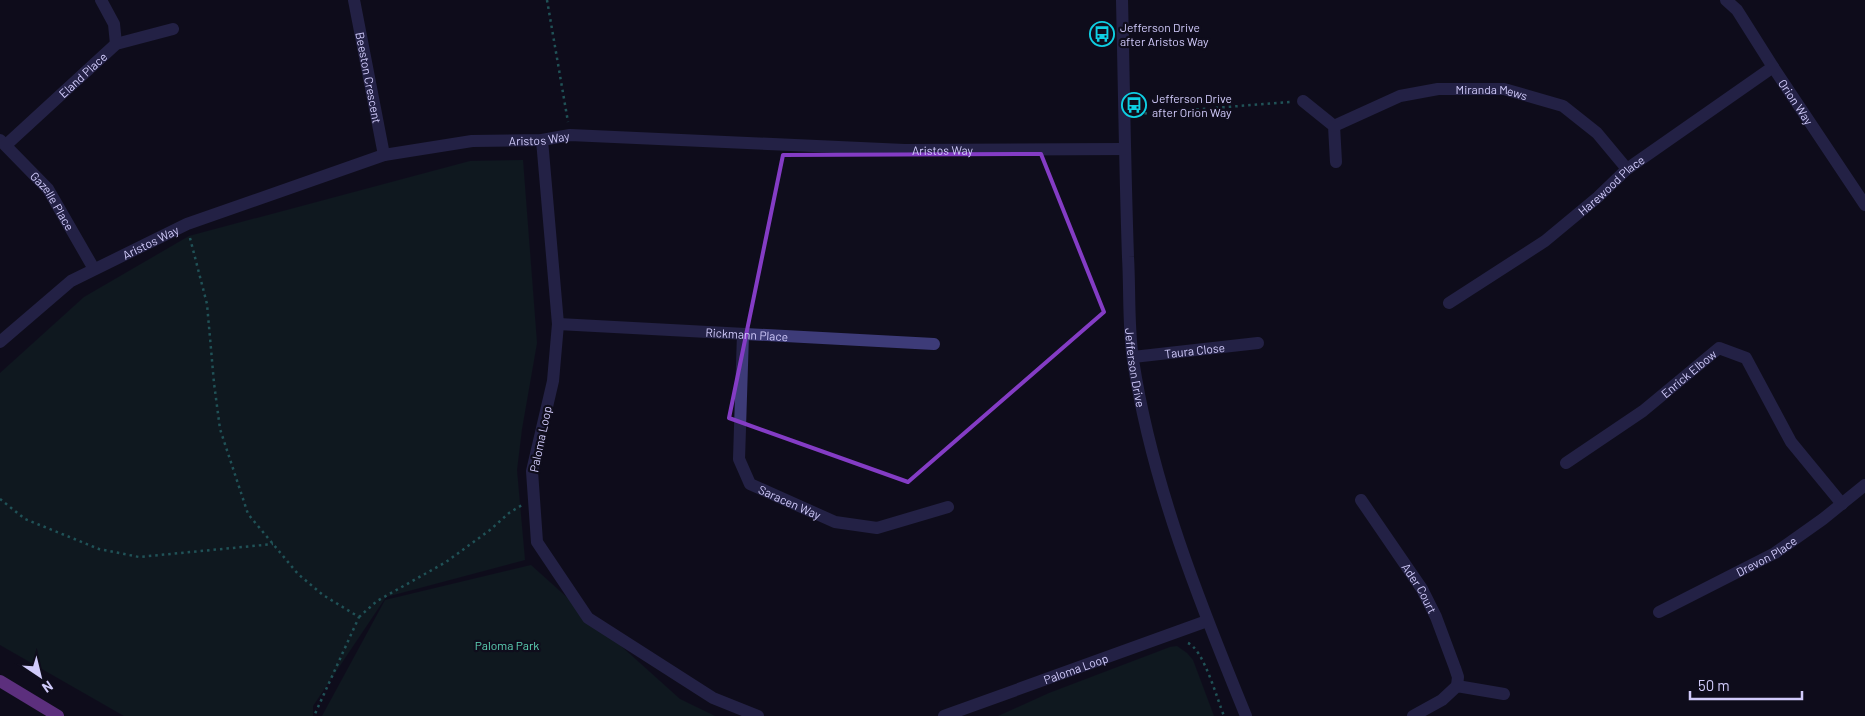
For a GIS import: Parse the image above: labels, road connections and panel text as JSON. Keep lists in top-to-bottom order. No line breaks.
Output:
{"streets":{"street":["Eland Place","Beeston Crescent","Miranda Mews","Orion Way","Aristos Way","Harewood Place","Gazelle Place","Rickmann Place","Taura Close","Jefferson Drive","Enrick Elbow","Paloma Loop","Saracen Way","Drevon Place","Ader Court"]},"crossings":[["Eland Place","Gazelle Place"],["Beeston Crescent","Aristos Way"],["Miranda Mews","Harewood Place"],["Orion Way","Harewood Place"],["Aristos Way","Gazelle Place"],["Aristos Way","Jefferson Drive"],["Aristos Way","Paloma Loop"],["Rickmann Place","Paloma Loop"],["Rickmann Place","Saracen Way"],["Taura Close","Jefferson Drive"],["Jefferson Drive","Paloma Loop"],["Enrick Elbow","Drevon Place"]],"parks":["Paloma Park"],"places":{"bus stop":["Jefferson Drive after Aristos Way","Jefferson Drive after Orion Way"]},"scale_bar":"50 m","north":"bottom right"}
